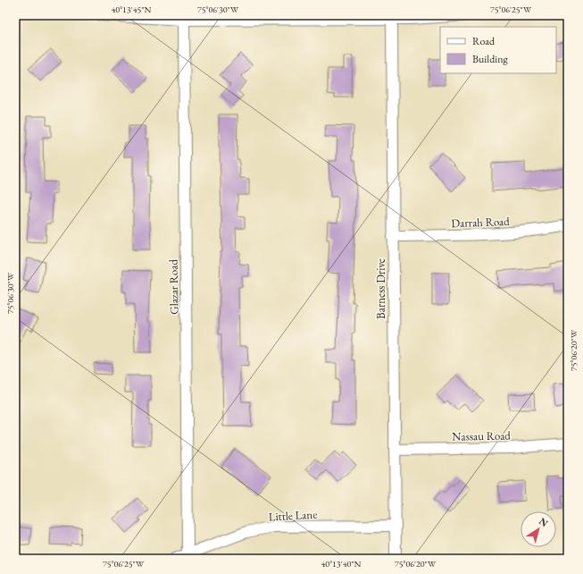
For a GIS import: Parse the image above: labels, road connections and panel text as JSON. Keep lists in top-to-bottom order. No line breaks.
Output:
{"streets":{"street":["Darrah Road","Glazar Road","Barness Drive","Nassau Road","Little Lane"]},"crossings":[["Darrah Road","Barness Drive"],["Glazar Road","Little Lane"],["Barness Drive","Nassau Road"],["Barness Drive","Little Lane"]],"legend":["Road","Building"],"north":"top right","coordinates":["40°13'45\"N","75°06'30\"W","75°06'25\"W","75°06'20\"W","40°13'40\"N"]}
